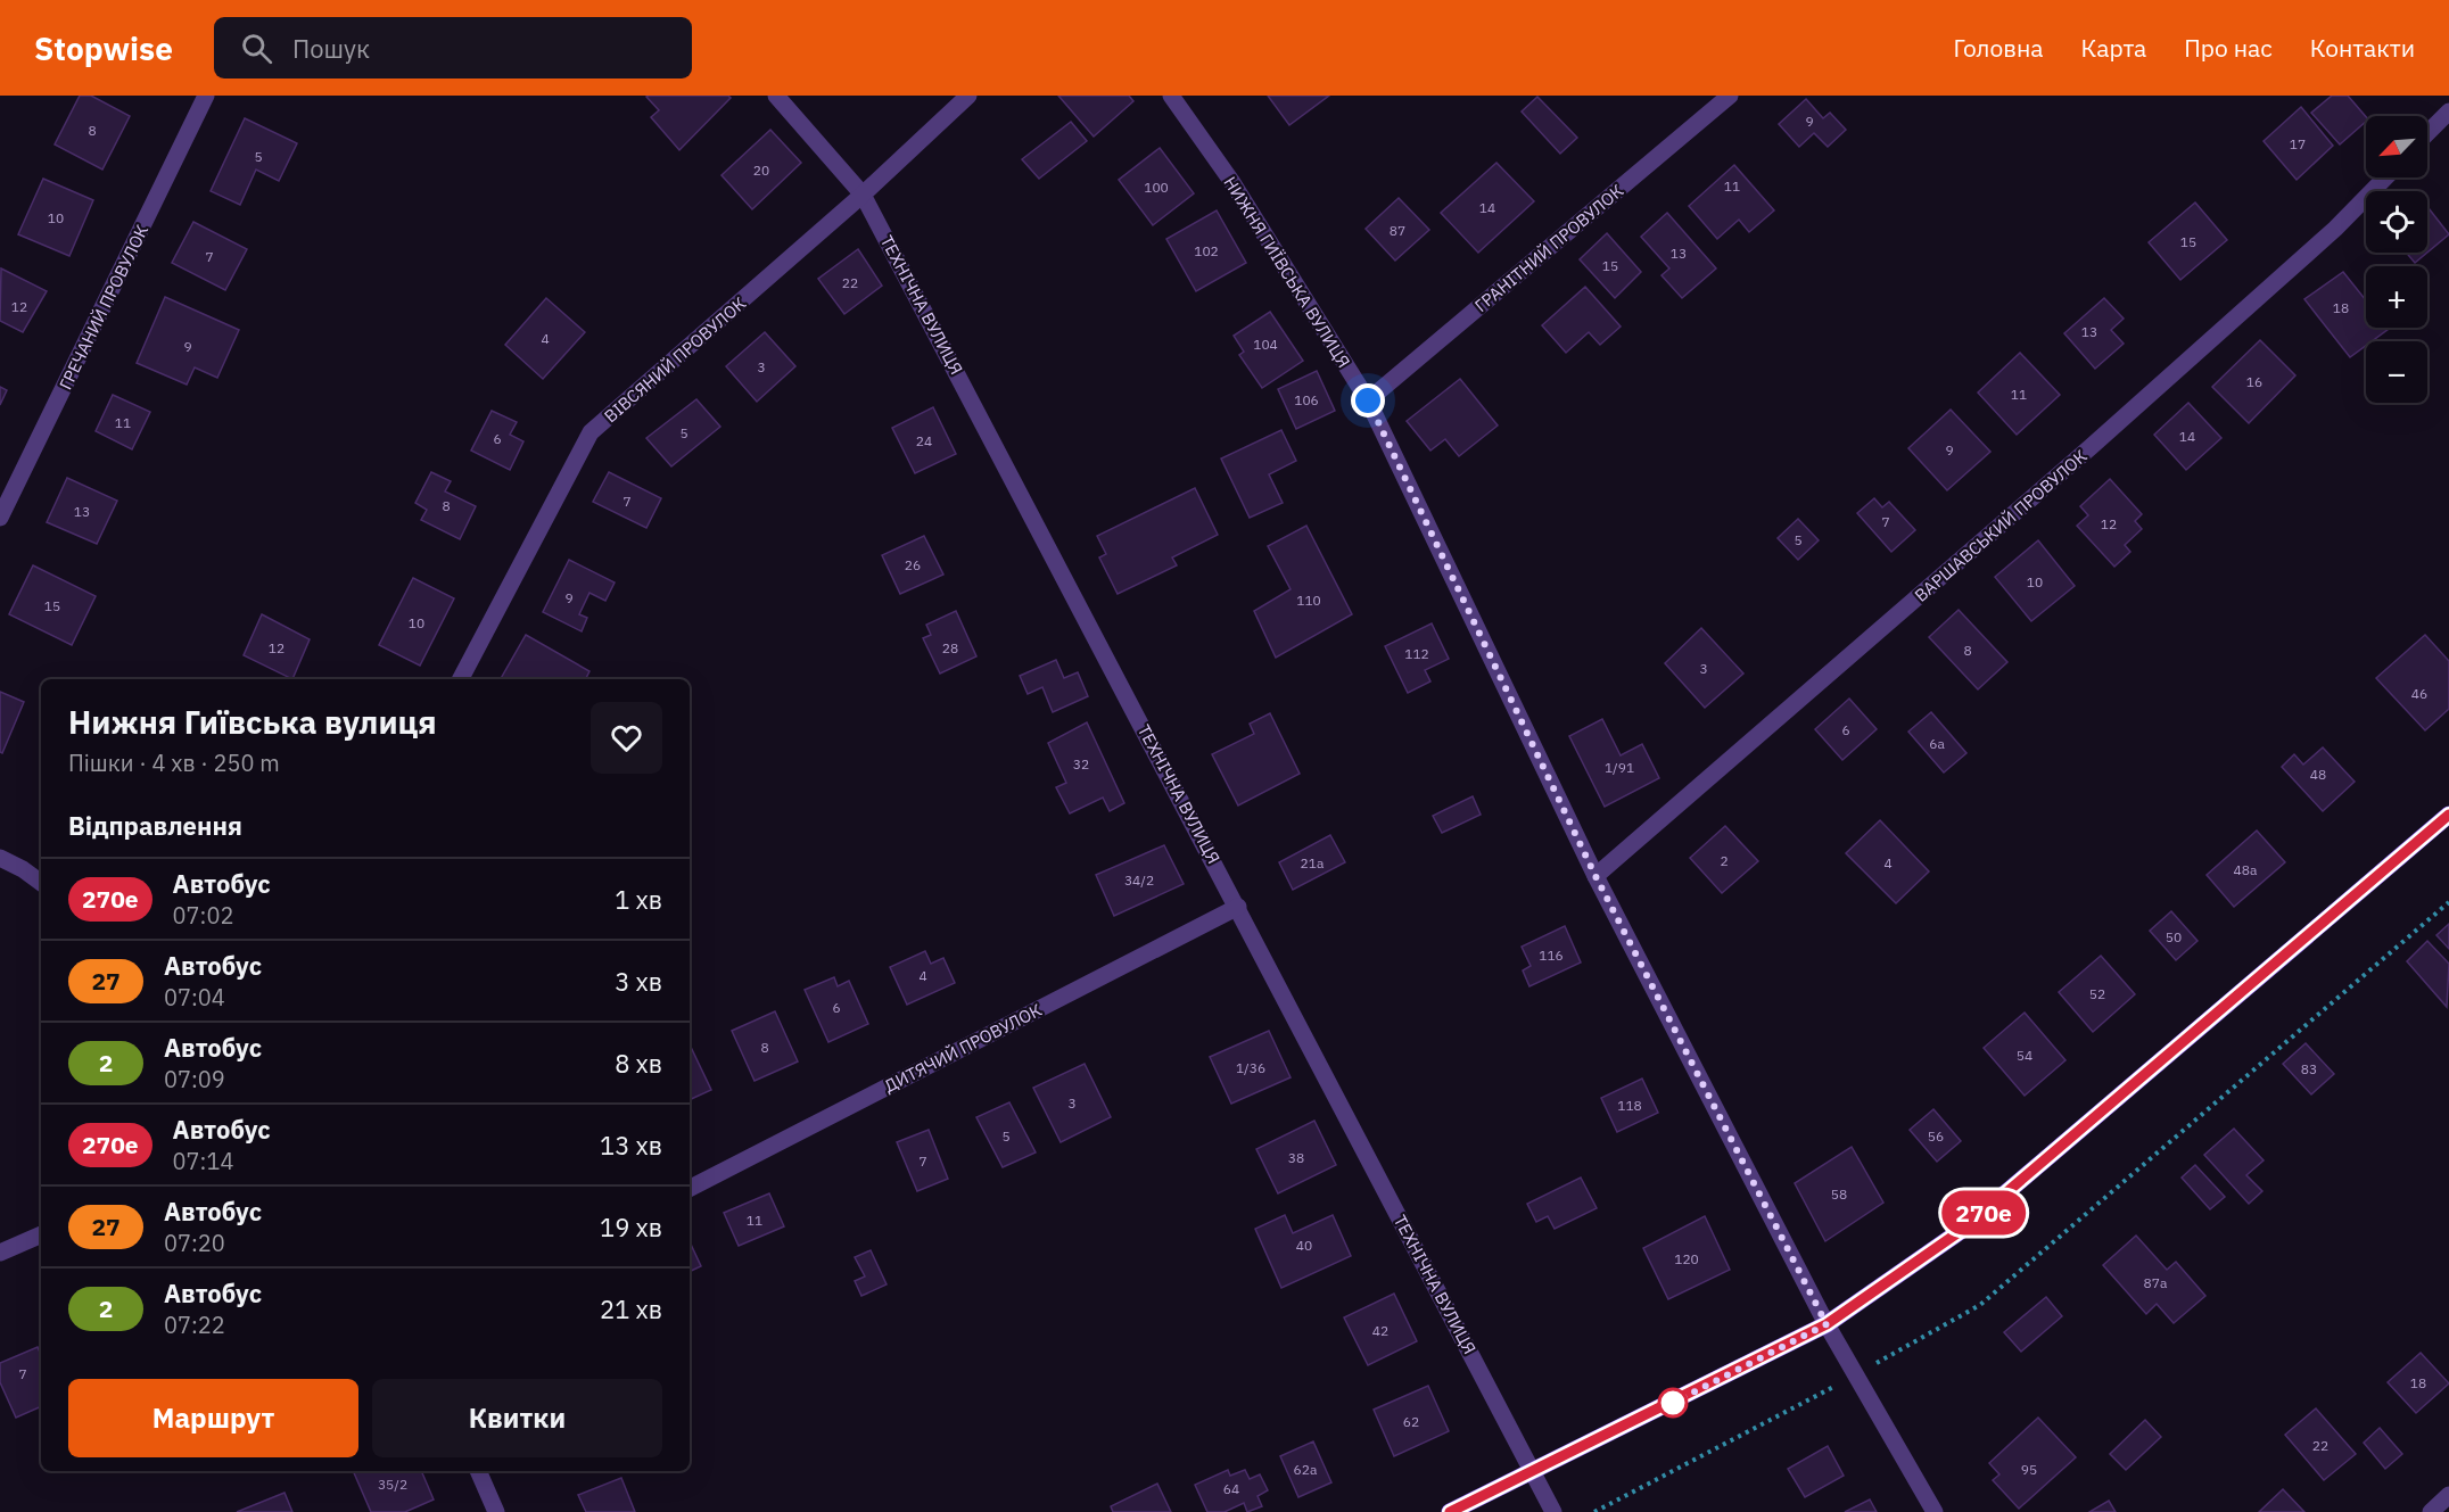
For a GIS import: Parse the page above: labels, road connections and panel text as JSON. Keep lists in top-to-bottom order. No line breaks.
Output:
{"streets":{"street":["ГРАНІТНИЙ ПРОВУЛОК","НИЖНЯ ГИЇВСЬКА ВУЛИЦЯ","ТЕХНІЧНА ВУЛИЦЯ","ГРЕЧАНИЙ ПРОВУЛОК","ВІВСЯНИЙ ПРОВУЛОК","ВАРШАВСЬКИЙ ПРОВУЛОК","ДИТЯЧИЙ ПРОВУЛОК"]},"crossings":[["ГРАНІТНИЙ ПРОВУЛОК","НИЖНЯ ГИЇВСЬКА ВУЛИЦЯ"],["НИЖНЯ ГИЇВСЬКА ВУЛИЦЯ","ВАРШАВСЬКИЙ ПРОВУЛОК"],["ТЕХНІЧНА ВУЛИЦЯ","ВІВСЯНИЙ ПРОВУЛОК"],["ТЕХНІЧНА ВУЛИЦЯ","ДИТЯЧИЙ ПРОВУЛОК"]],"lines":["bus line 270е"],"house_numbers":["9","8","17","5","20","11","100","14","10","87","15","102","13","7","15","22","12","18","13","4","104","9","3","16","11","106","11","5","14","6","24","9","7","8","13","7","12","5","26","10","9","110","15","10","12","28","8","112","3","46","6","6а","32","1/91","48","2","21а","4","48а","34/2","50","116","4","52","6","8","54","1/36","83","3","118","5","56","38","7","58","11","40","120","87а","42","7","18","62","22","62а","95","35/2","64"],"north":"bottom left","page":{"header":"Stopwise","search":"Пошук","nav":["Головна","Карта","Про нас","Контакти"],"on_map":"270е","map_buttons":["+","−"],"heading":[["Нижня Гиївська вулиця","Пішки · 4 хв · 250 m"],"Відправлення"],"list":[{"mark":"270е","name":"Автобус","note":"07:02","value":"1 хв"},{"mark":"27","name":"Автобус","note":"07:04","value":"3 хв"},{"mark":"2","name":"Автобус","note":"07:09","value":"8 хв"},{"mark":"270е","name":"Автобус","note":"07:14","value":"13 хв"},{"mark":"27","name":"Автобус","note":"07:20","value":"19 хв"},{"mark":"2","name":"Автобус","note":"07:22","value":"21 хв"}],"buttons":["Маршрут","Квитки"]}}
